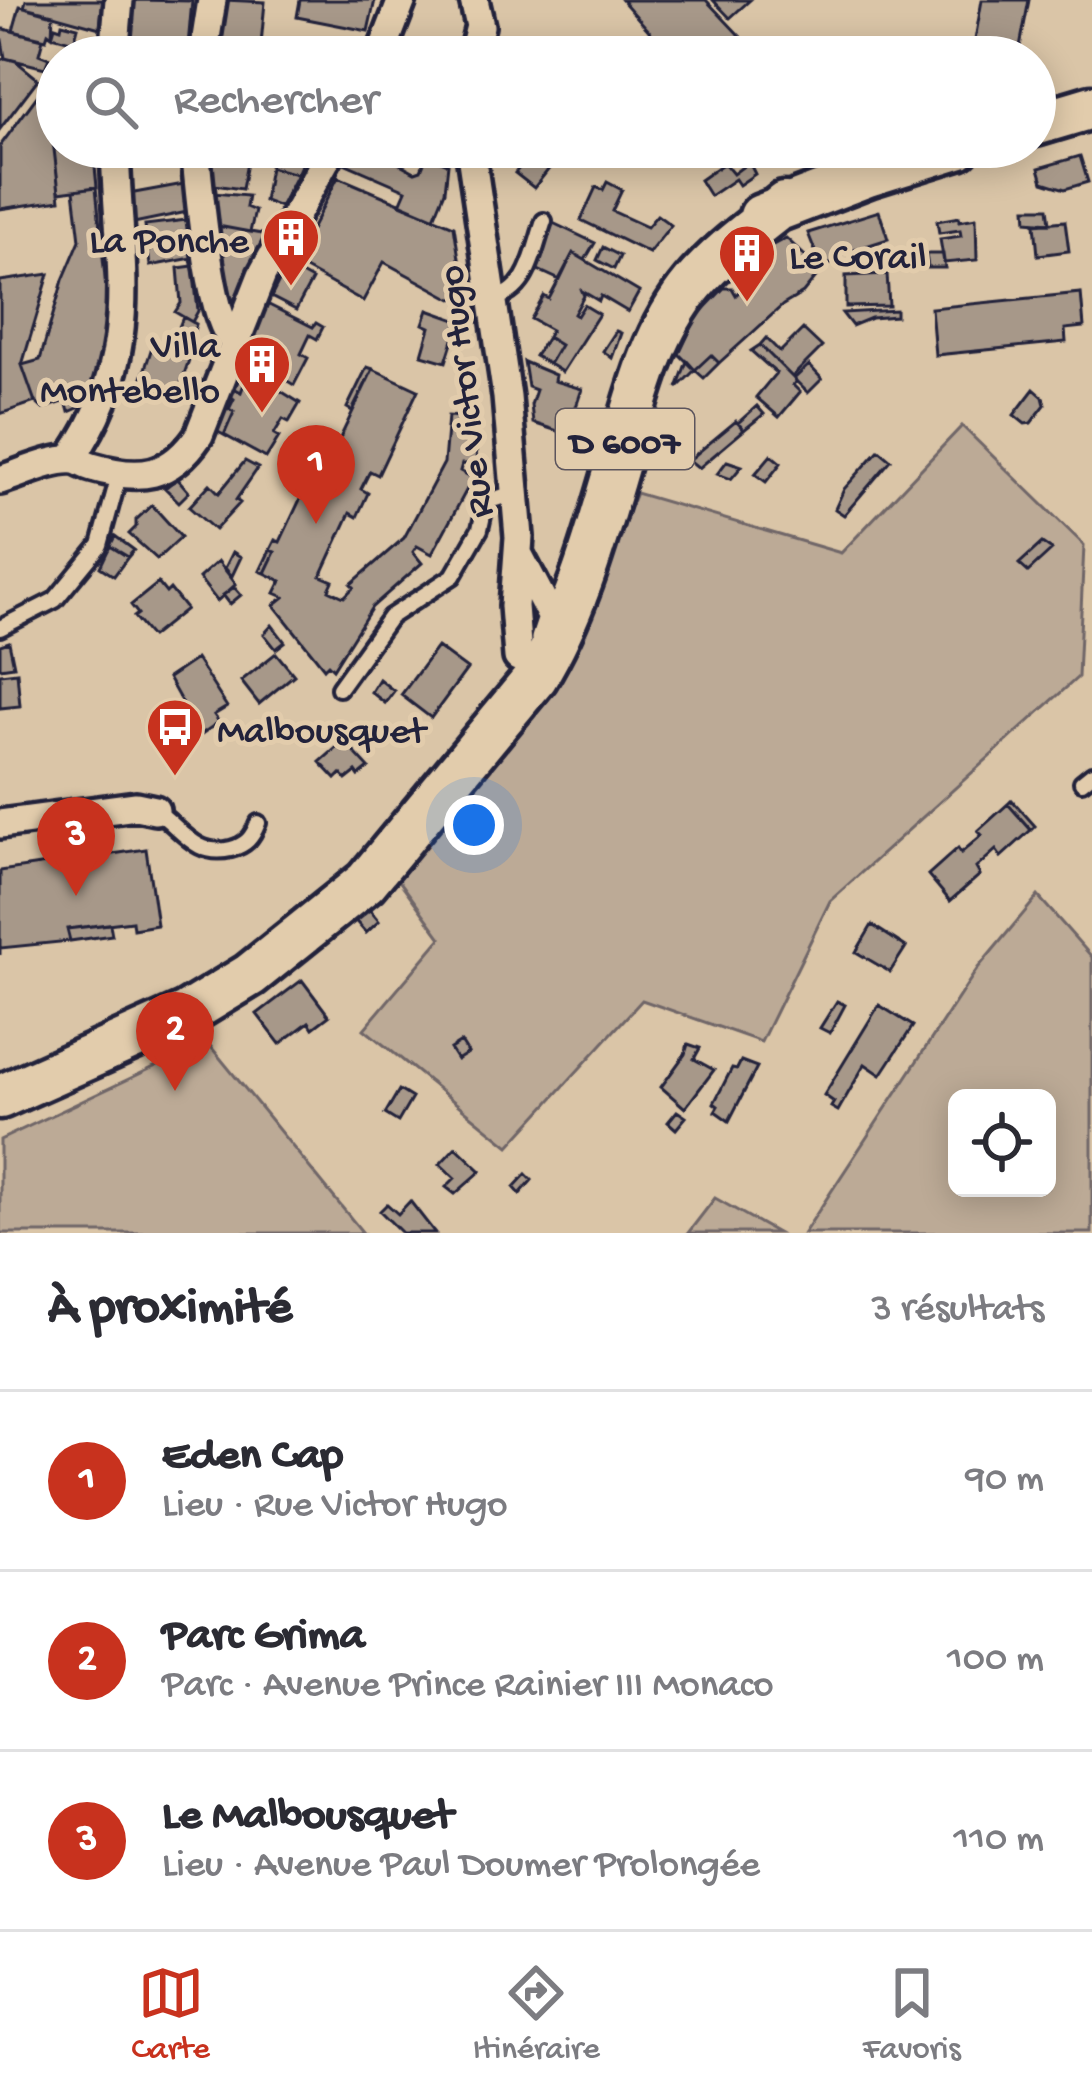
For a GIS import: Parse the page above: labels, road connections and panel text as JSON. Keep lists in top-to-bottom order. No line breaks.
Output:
{"streets":{"main road":["D 6007"],"street":["Rue Victor Hugo"]},"crossings":[["Rue Victor Hugo","D 6007"]],"places":{"building":["La Ponche","Le Corail","Villa Montebello"],"bus stop":["Malbousquet"]},"page":{"search":"Rechercher","pins":["1","3","2"],"heading":["À proximité","3 résultats"],"list":[{"mark":"1","name":"Eden Cap","note":"Lieu · Rue Victor Hugo","value":"90 m"},{"mark":"2","name":"Parc Grima","note":"Parc · Avenue Prince Rainier III Monaco","value":"100 m"},{"mark":"3","name":"Le Malbousquet","note":"Lieu · Avenue Paul Doumer Prolongée","value":"110 m"}],"nav":["Carte","Itinéraire","Favoris"]}}
